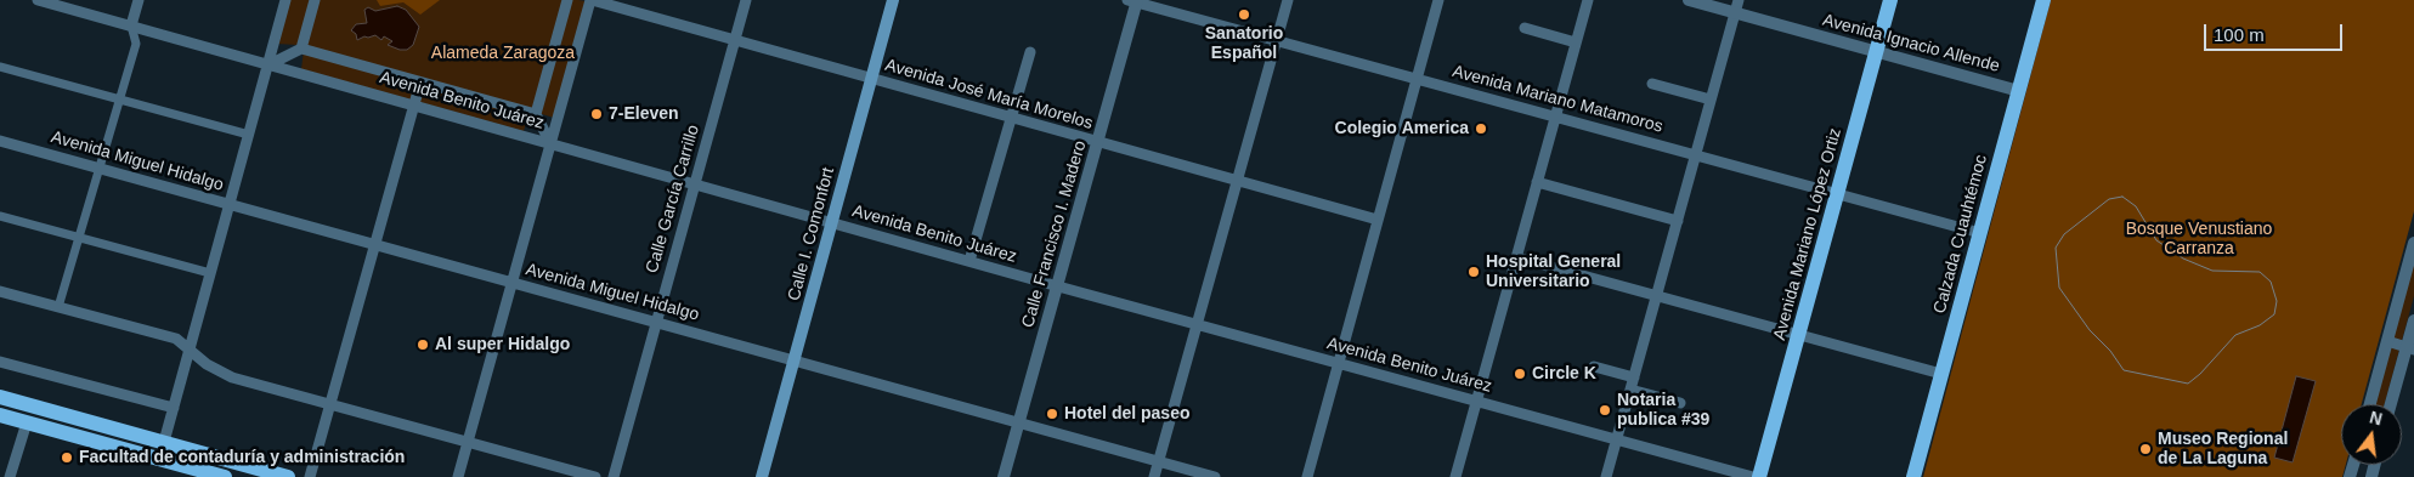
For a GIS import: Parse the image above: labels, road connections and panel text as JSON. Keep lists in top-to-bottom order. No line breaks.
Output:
{"streets":{"main road":["Calle I. Comonfort","Avenida Mariano López Ortiz","Calzada Cuauhtémoc"],"street":["Avenida Ignacio Allende","Avenida José María Morelos","Avenida Mariano Matamoros","Avenida Benito Juárez","Avenida Miguel Hidalgo","Calle García Carrillo","Calle Francisco I. Madero"]},"crossings":[["Avenida Ignacio Allende","Avenida Mariano López Ortiz"],["Avenida Ignacio Allende","Calzada Cuauhtémoc"],["Avenida José María Morelos","Calle García Carrillo"],["Avenida José María Morelos","Calle I. Comonfort"],["Avenida José María Morelos","Calle Francisco I. Madero"],["Avenida Mariano Matamoros","Calle Francisco I. Madero"],["Avenida Mariano Matamoros","Avenida Mariano López Ortiz"],["Avenida Mariano Matamoros","Calzada Cuauhtémoc"],["Avenida Benito Juárez","Calle García Carrillo"],["Avenida Benito Juárez","Calle I. Comonfort"],["Avenida Benito Juárez","Calle Francisco I. Madero"],["Avenida Miguel Hidalgo","Calle García Carrillo"],["Avenida Miguel Hidalgo","Calle I. Comonfort"],["Avenida Miguel Hidalgo","Calle Francisco I. Madero"]],"parks":["Alameda Zaragoza","Bosque Venustiano Carranza"],"places":["Sanatorio Español","7-Eleven","Colegio America","Hospital General Universitario","Al super Hidalgo","Circle K","Notaria publica #39","Hotel del paseo","Museo Regional de La Laguna","Facultad de contaduría y administración"],"scale_bar":"100 m","north":"top"}
